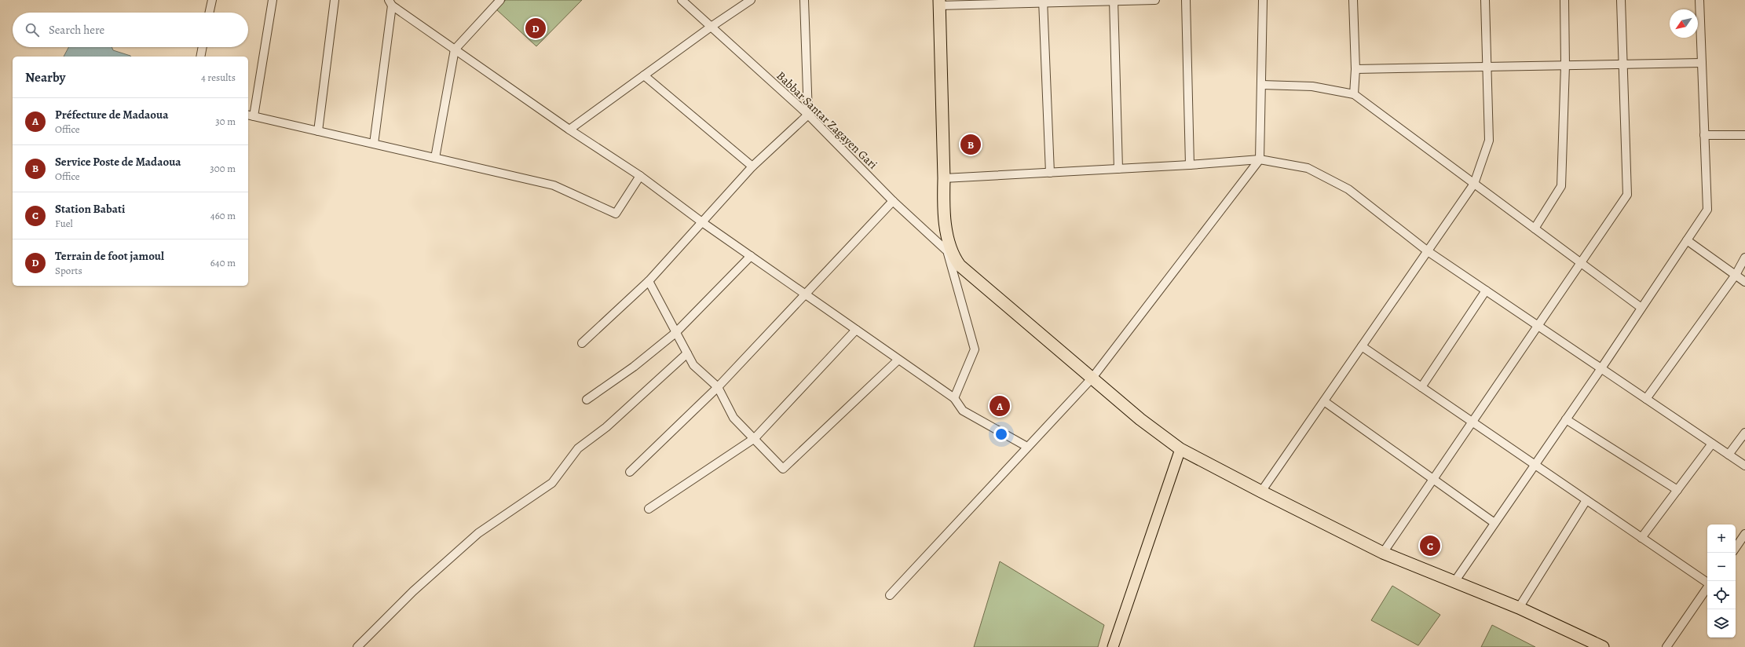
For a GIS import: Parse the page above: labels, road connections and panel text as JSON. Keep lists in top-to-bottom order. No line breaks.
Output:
{"streets":{"street":["Babbar Santar Zagayen Gari"]},"north":"bottom left","page":{"search":"Search here","pins":["D","B","A","C"],"heading":["Nearby","4 results"],"list":[{"mark":"A","name":"Préfecture de Madaoua","note":"Office","value":"30 m"},{"mark":"B","name":"Service Poste de Madaoua","note":"Office","value":"300 m"},{"mark":"C","name":"Station Babati","note":"Fuel","value":"460 m"},{"mark":"D","name":"Terrain de foot jamoul","note":"Sports","value":"640 m"}],"map_buttons":["+","−"]}}
